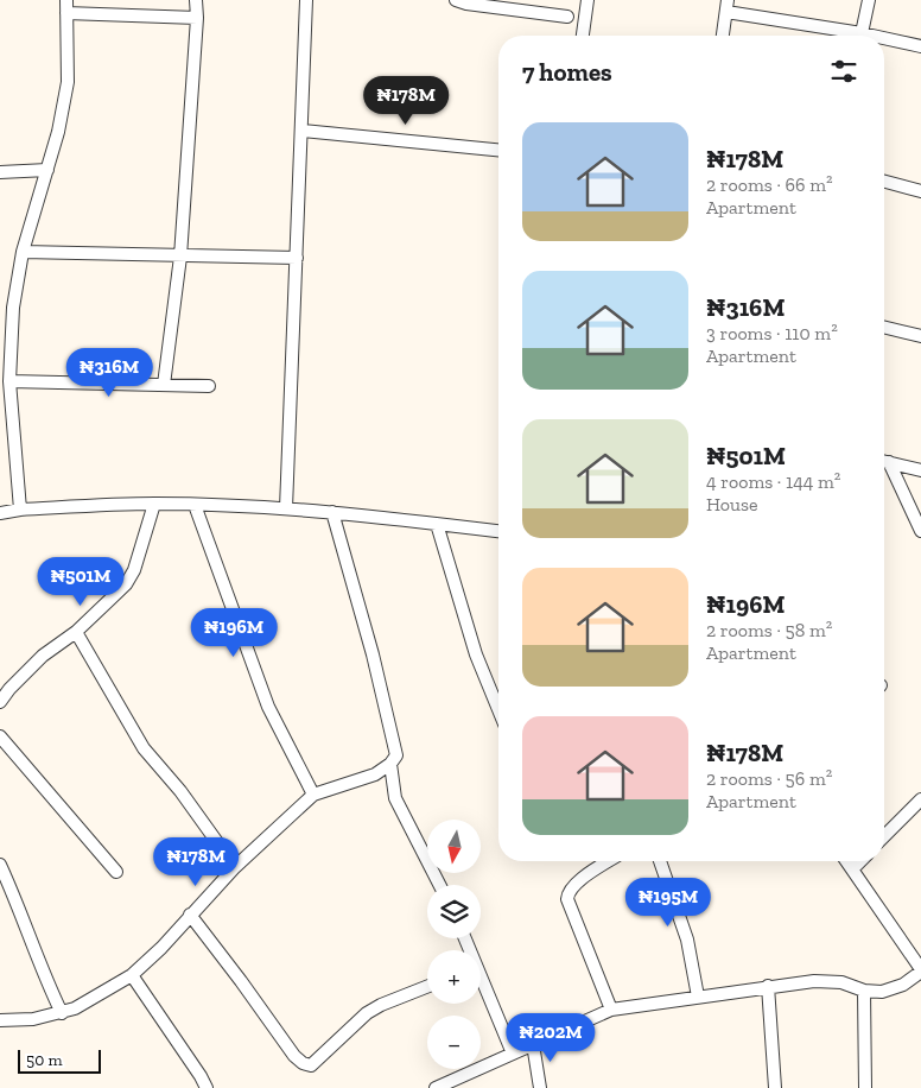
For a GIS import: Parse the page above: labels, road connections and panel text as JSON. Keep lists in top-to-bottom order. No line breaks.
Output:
{"scale_bar":"50 m","north":"bottom","page":{"heading":"7 homes","price":["₦178M","₦316M","₦501M","₦196M","₦178M","₦195M","₦202M"],"list":[{"name":"₦178M","note":"2 rooms · 66 m² · Apartment"},{"name":"₦316M","note":"3 rooms · 110 m² · Apartment"},{"name":"₦501M","note":"4 rooms · 144 m² · House"},{"name":"₦196M","note":"2 rooms · 58 m² · Apartment"},{"name":"₦178M","note":"2 rooms · 56 m² · Apartment"}],"map_buttons":["+","−"],"scale":"50 m"}}
